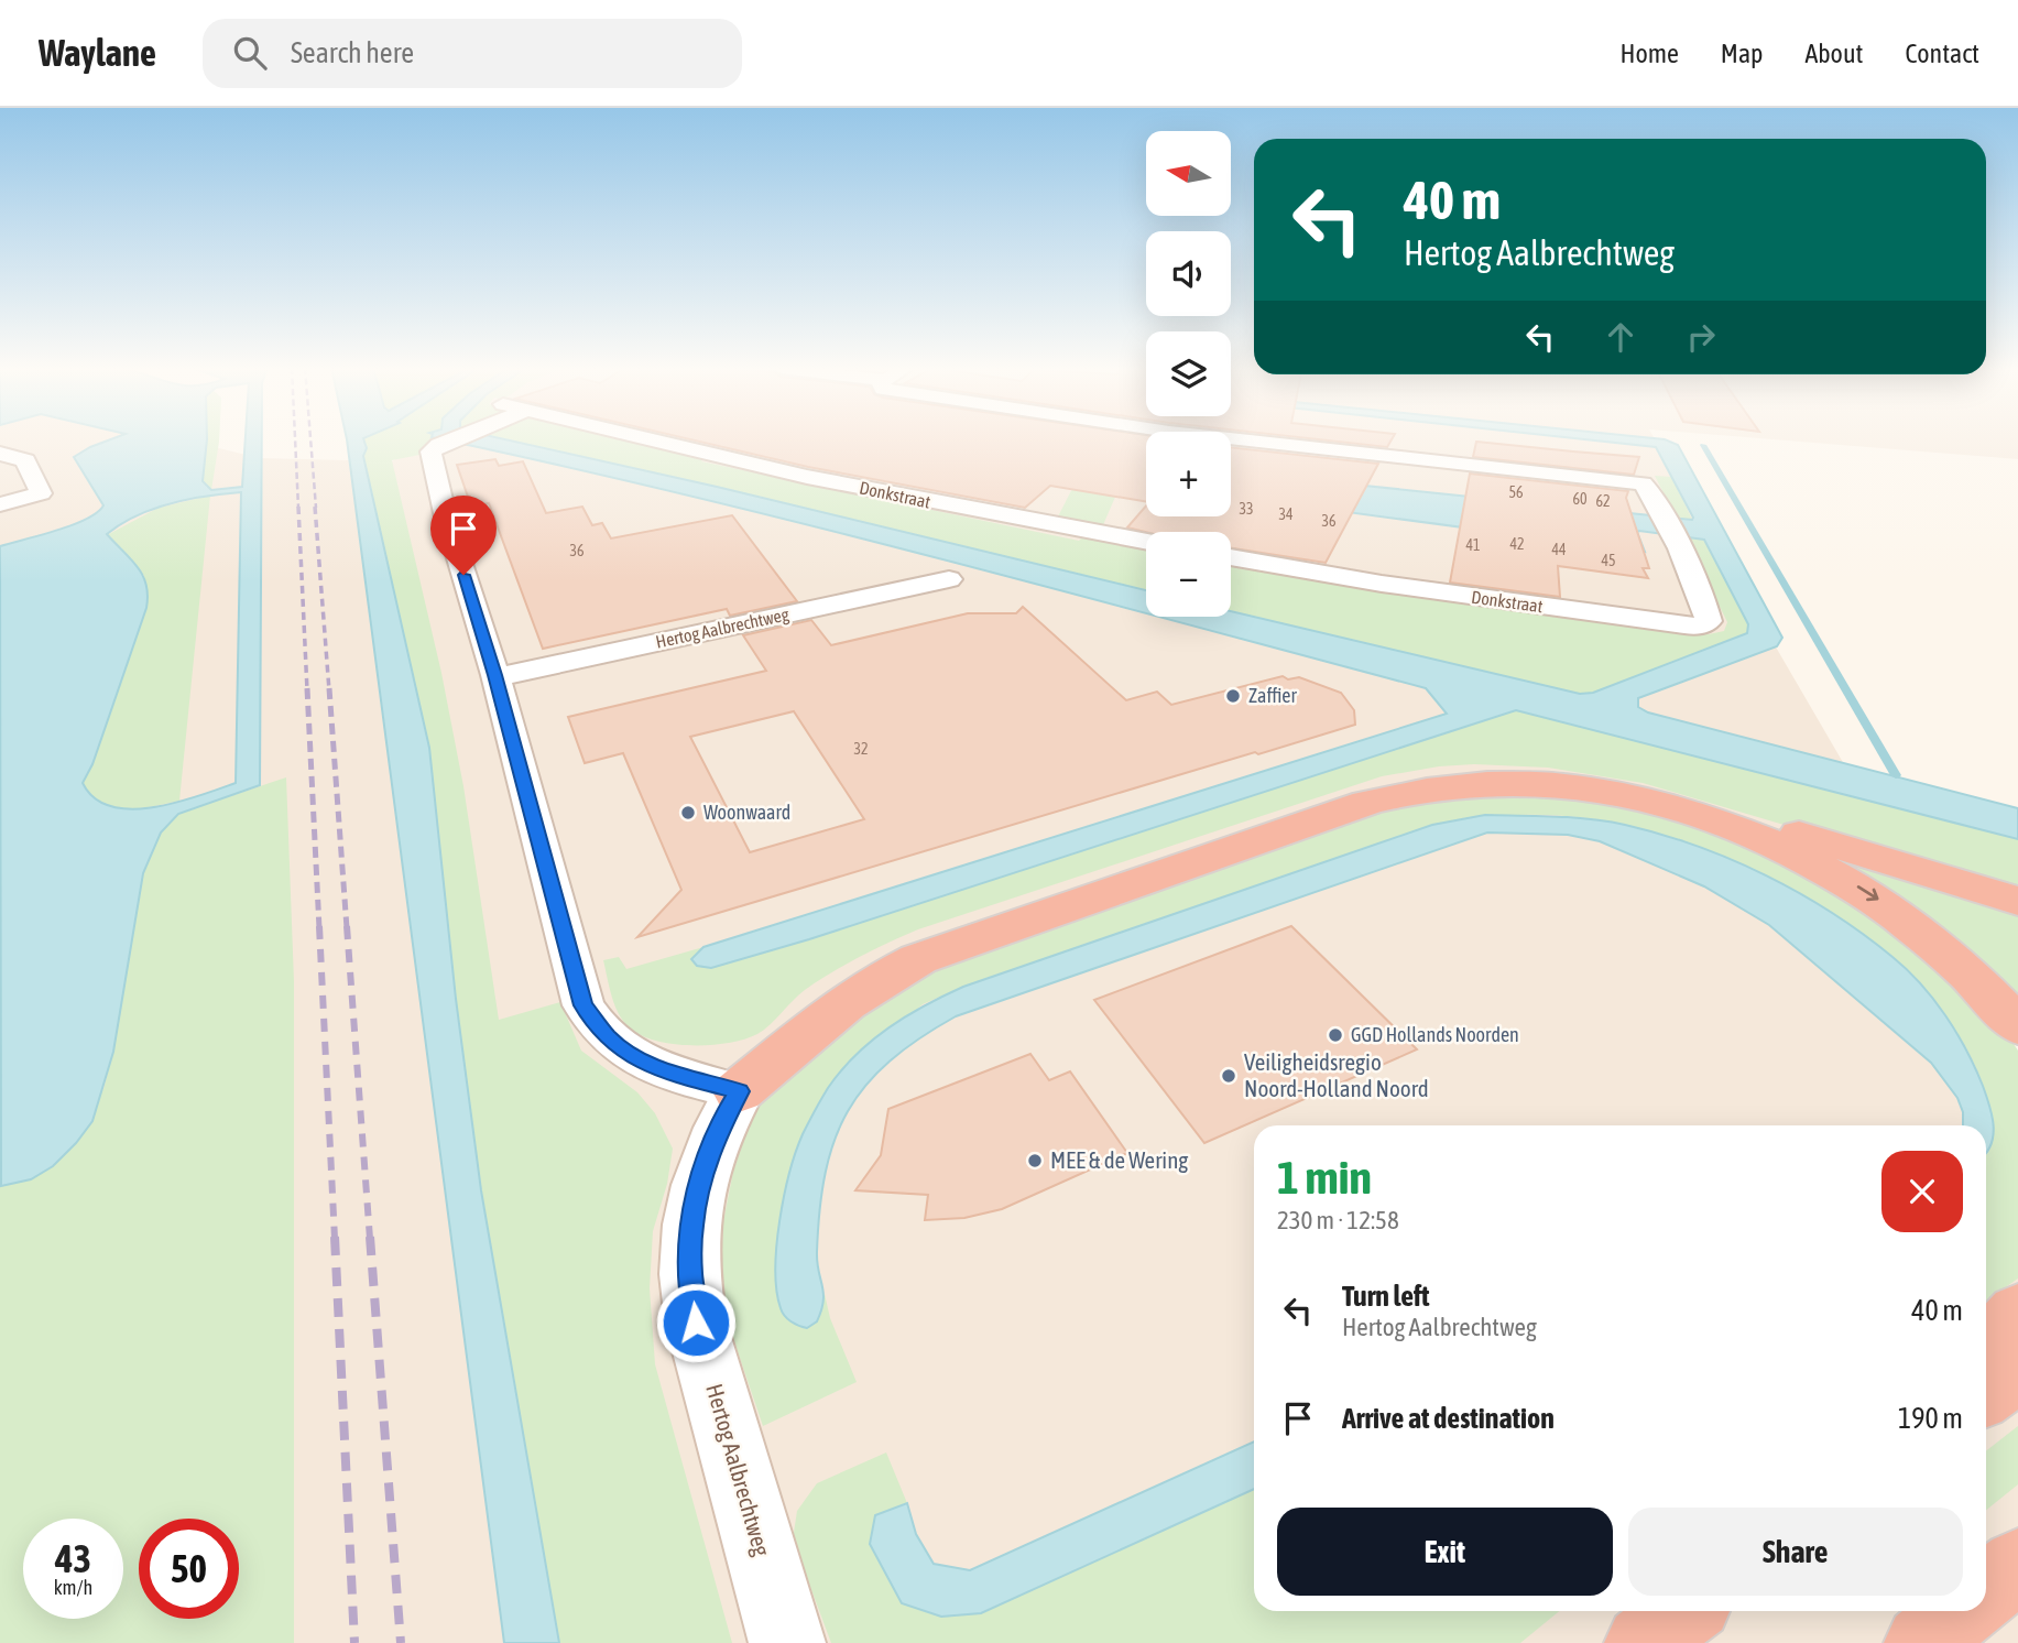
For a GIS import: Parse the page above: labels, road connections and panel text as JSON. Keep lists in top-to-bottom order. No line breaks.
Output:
{"streets":{"main road":["Hertog Aalbrechtweg"],"street":["Donkstraat"]},"places":["Zaffier","Woonwaard","GGD Hollands Noorden","Veiligheidsregio Noord-Holland Noord","MEE & de Wering"],"house_numbers":["56","60","62","33","34","36","42","41","44","36","45","32"],"north":"left","page":{"header":"Waylane","search":"Search here","nav":["Home","Map","About","Contact"],"map_buttons":["+","−"],"turn":["40 m","Hertog Aalbrechtweg"],"heading":["1 min","230 m · 12:58"],"list":[{"name":"Turn left","note":"Hertog Aalbrechtweg","value":"40 m"},{"name":"Arrive at destination","value":"190 m"}],"buttons":["Exit","Share"],"speed":"43 km/h","limit":"50"}}
